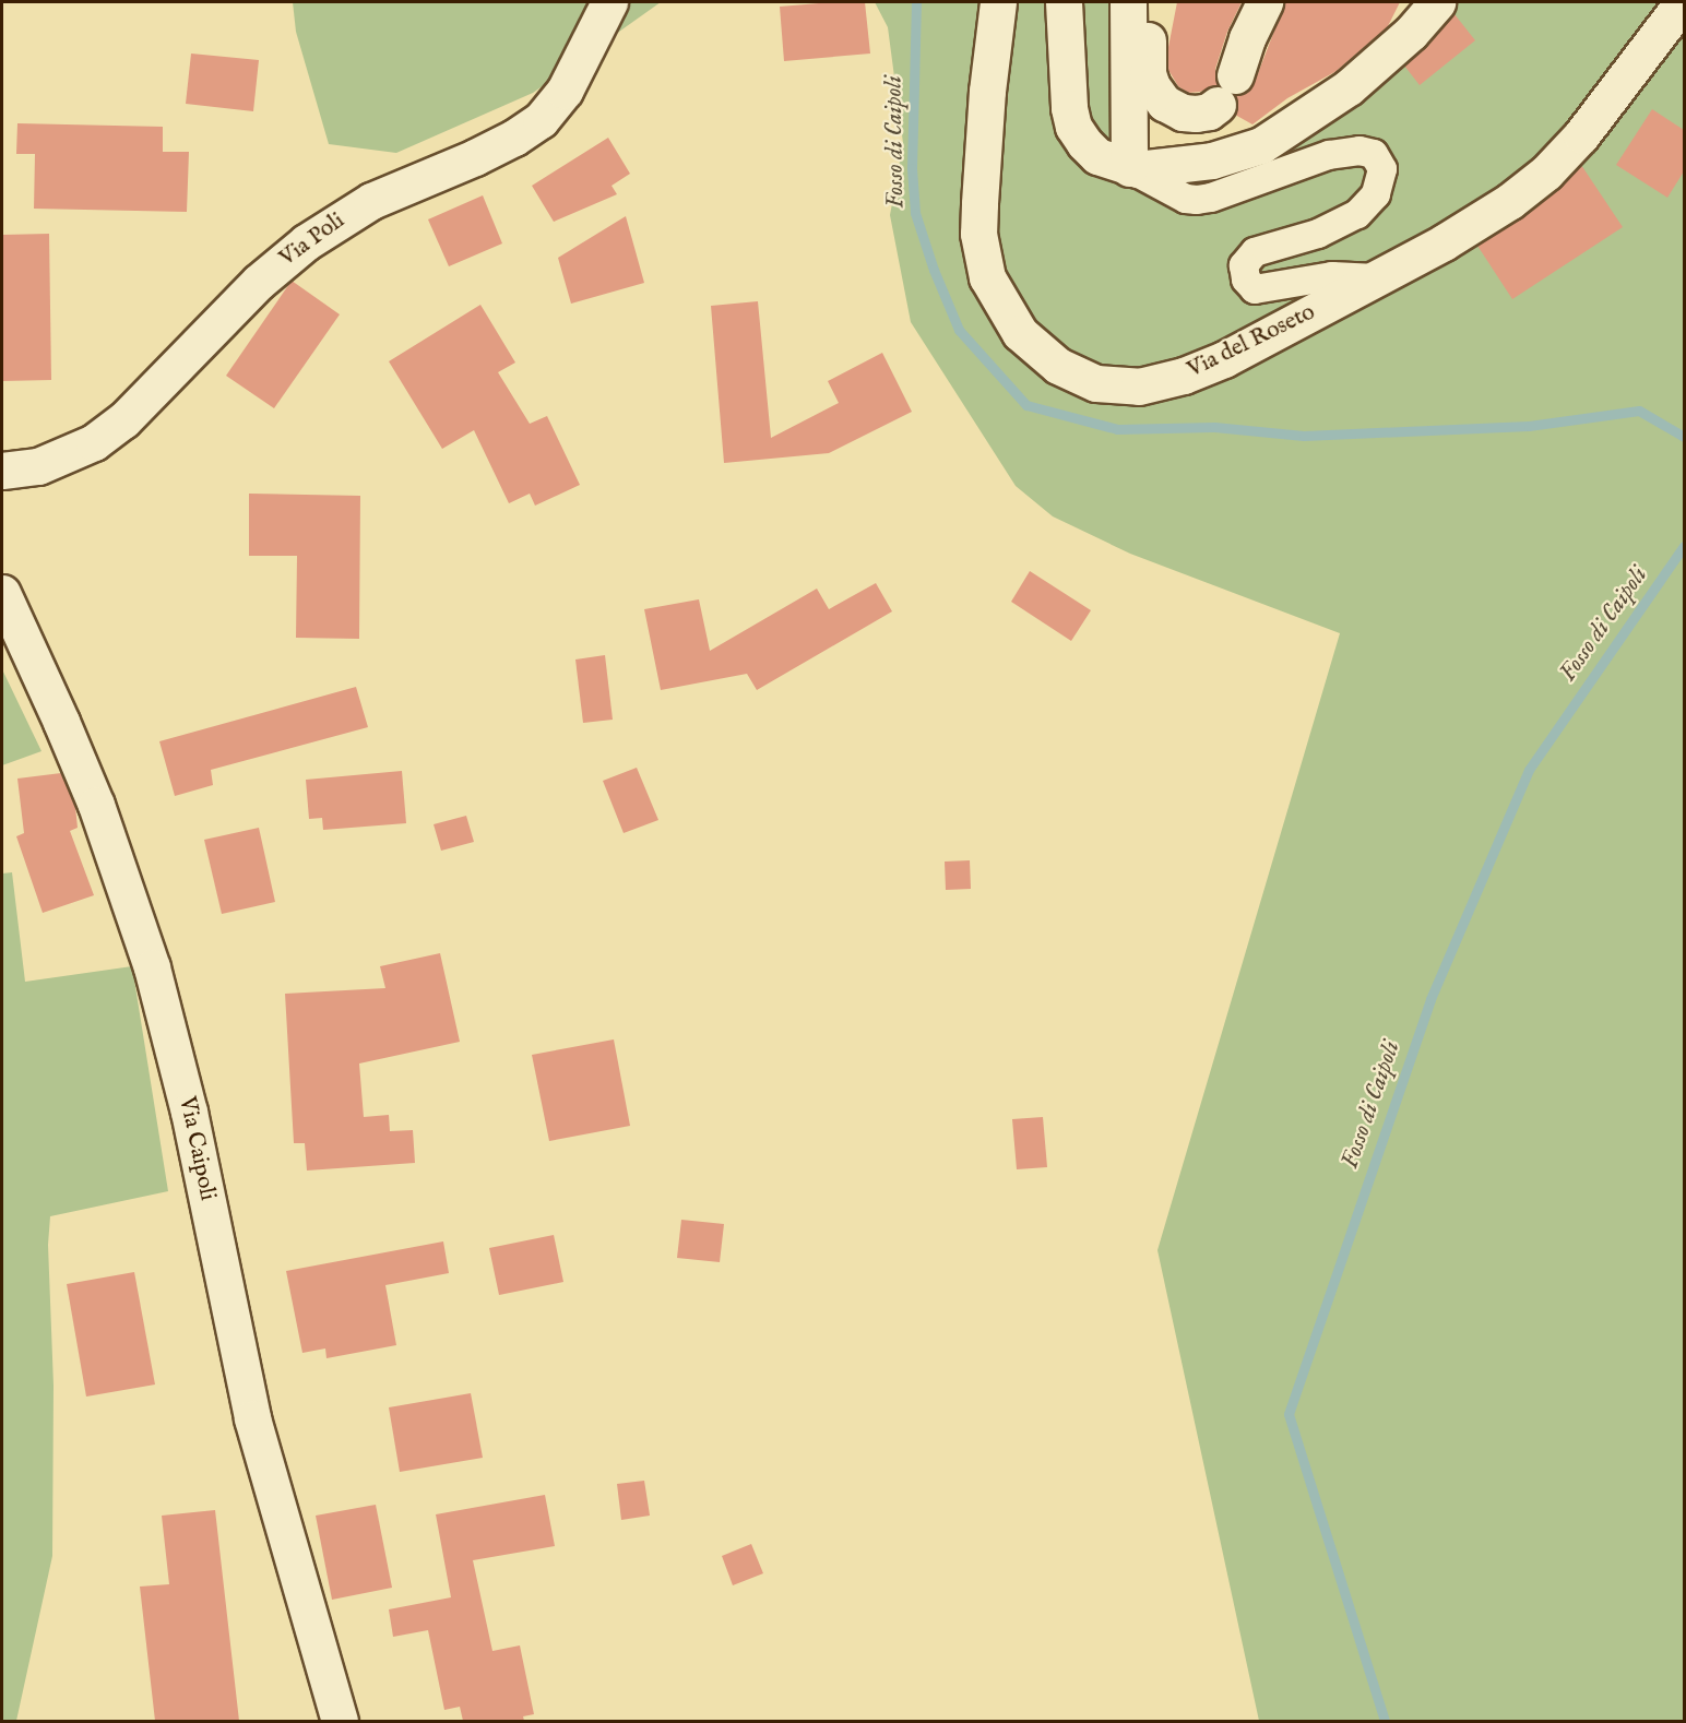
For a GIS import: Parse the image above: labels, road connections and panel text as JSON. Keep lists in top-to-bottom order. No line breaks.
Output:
{"streets":{"street":["Via Poli","Via del Roseto","Via Caipoli"]},"water":["Fosso di Caipoli"]}
